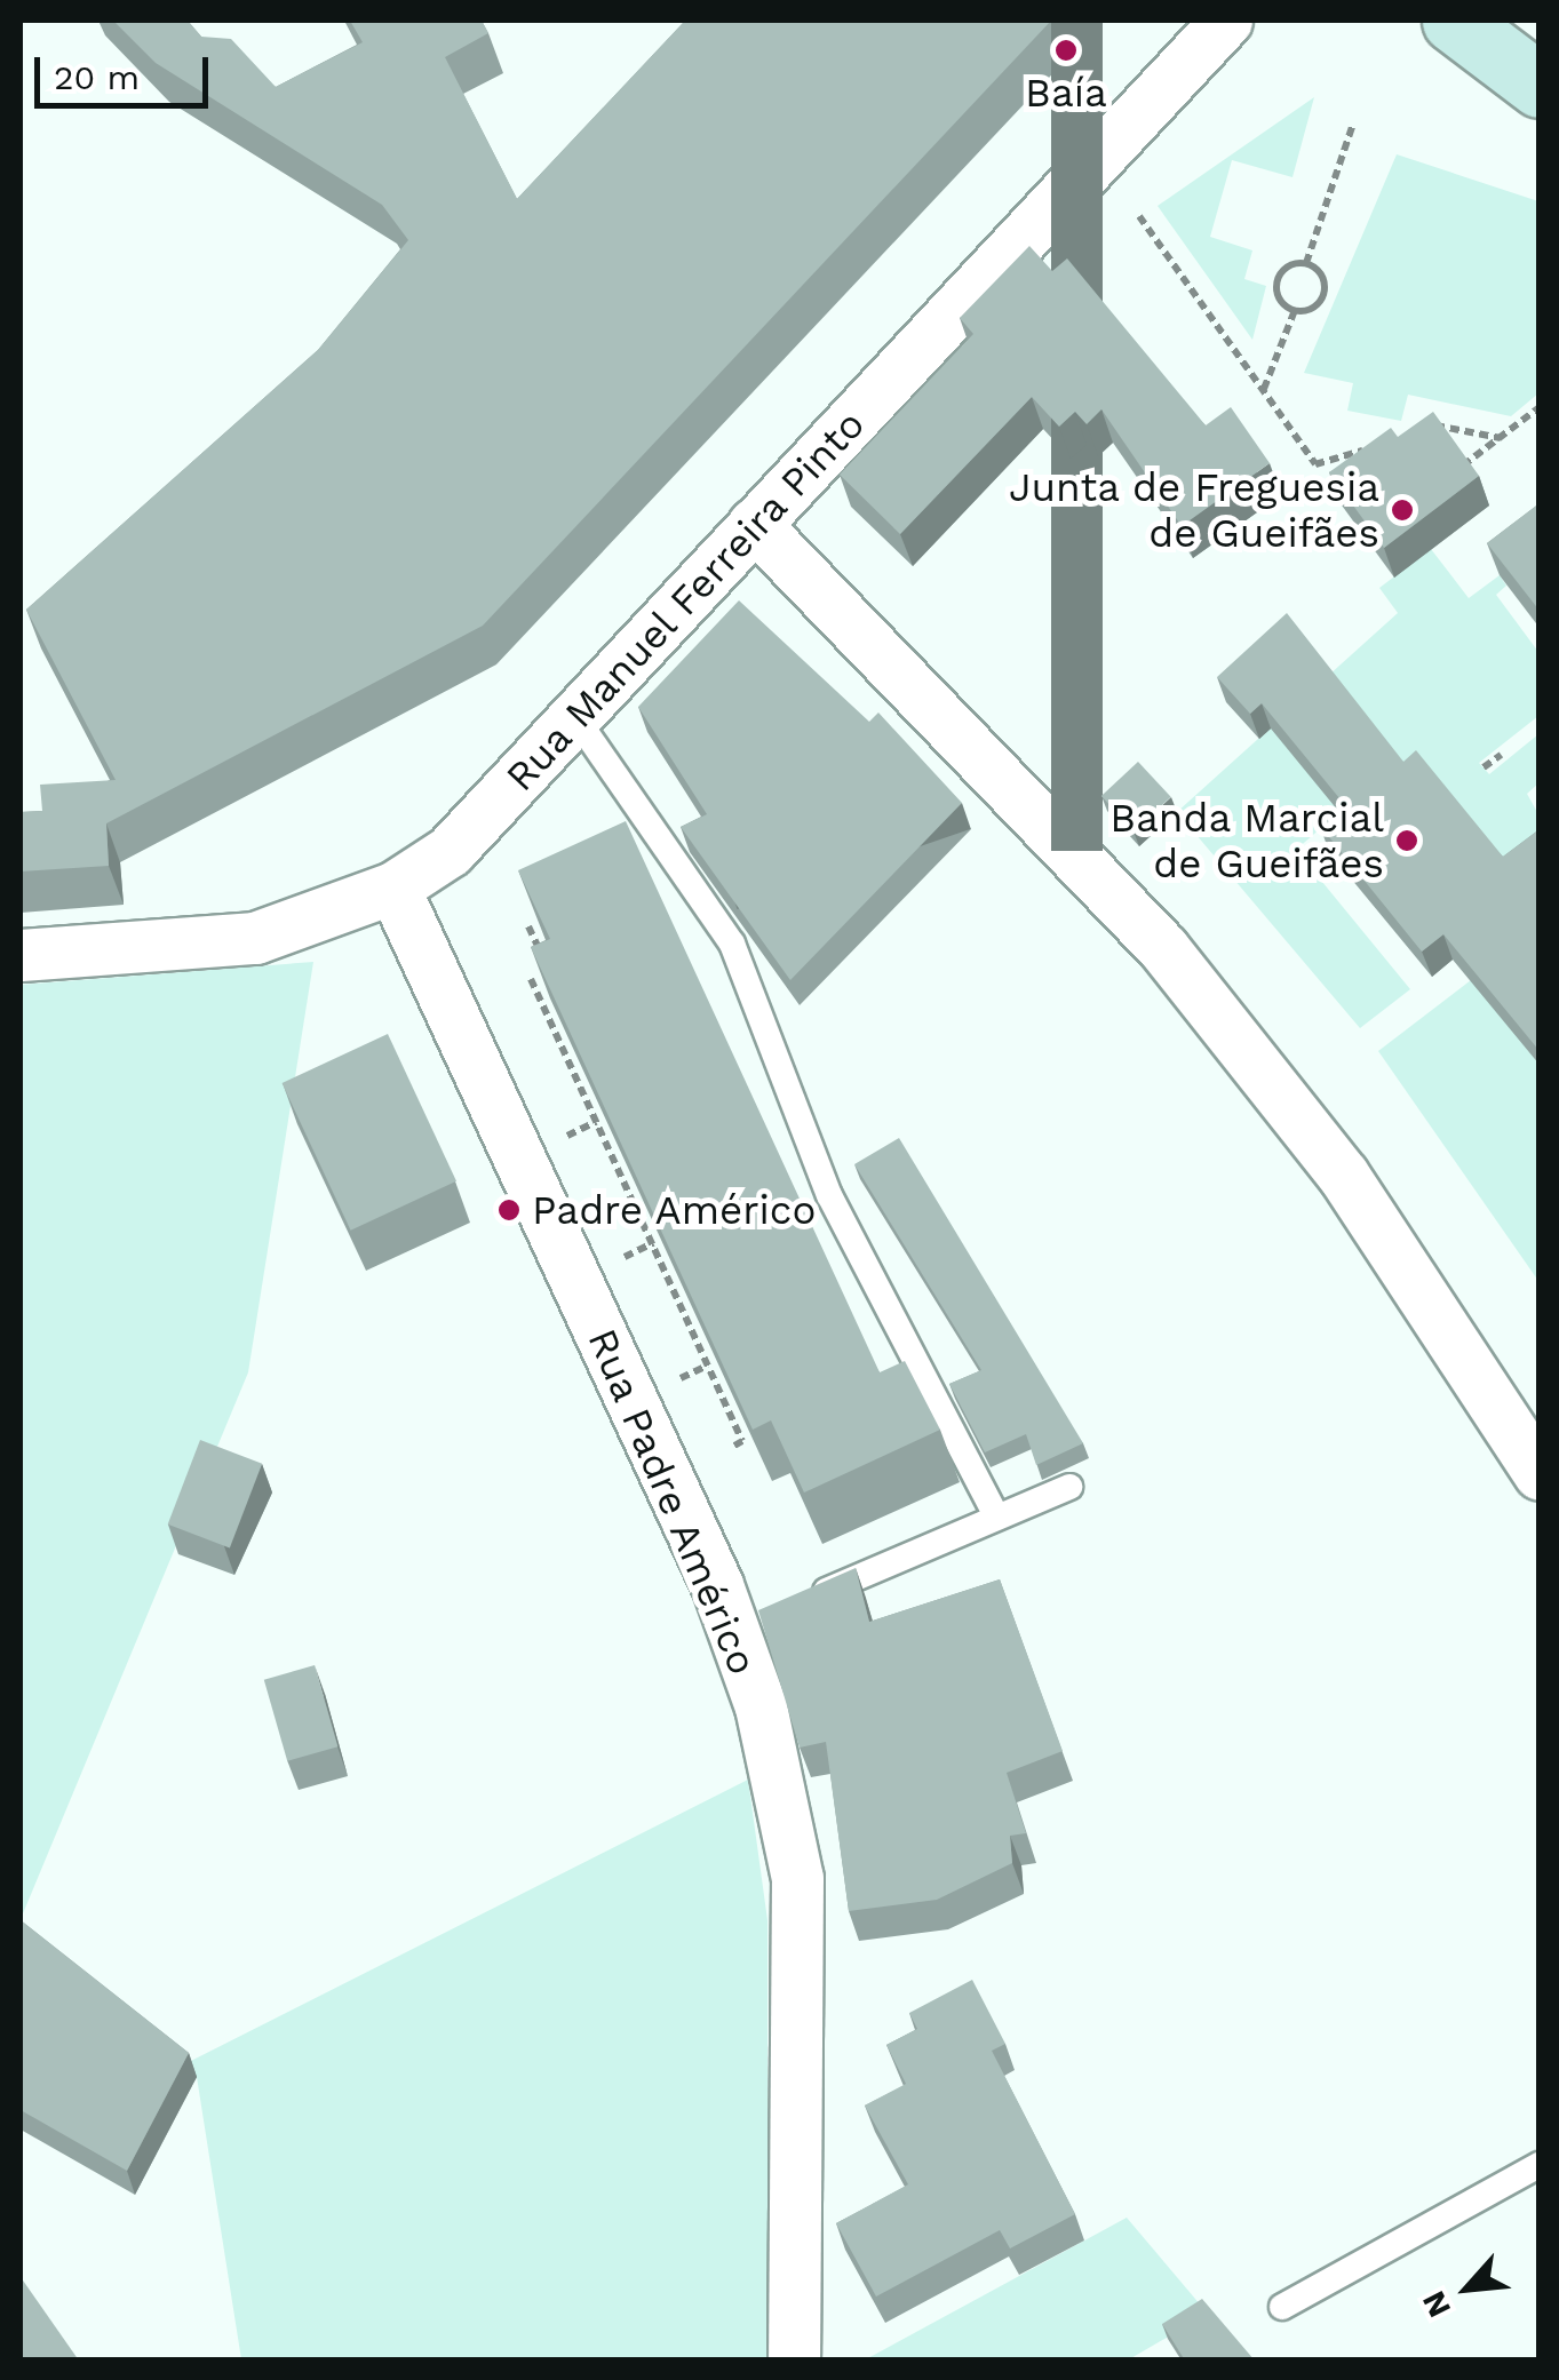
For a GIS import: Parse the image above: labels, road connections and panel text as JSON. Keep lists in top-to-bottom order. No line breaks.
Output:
{"streets":{"street":["Rua Manuel Ferreira Pinto","Rua Padre Américo"]},"crossings":[["Rua Manuel Ferreira Pinto","Rua Padre Américo"]],"places":["Baía","Junta de Freguesia de Gueifães","Banda Marcial de Gueifães","Padre Américo"],"scale_bar":"20 m","north":"bottom left"}
